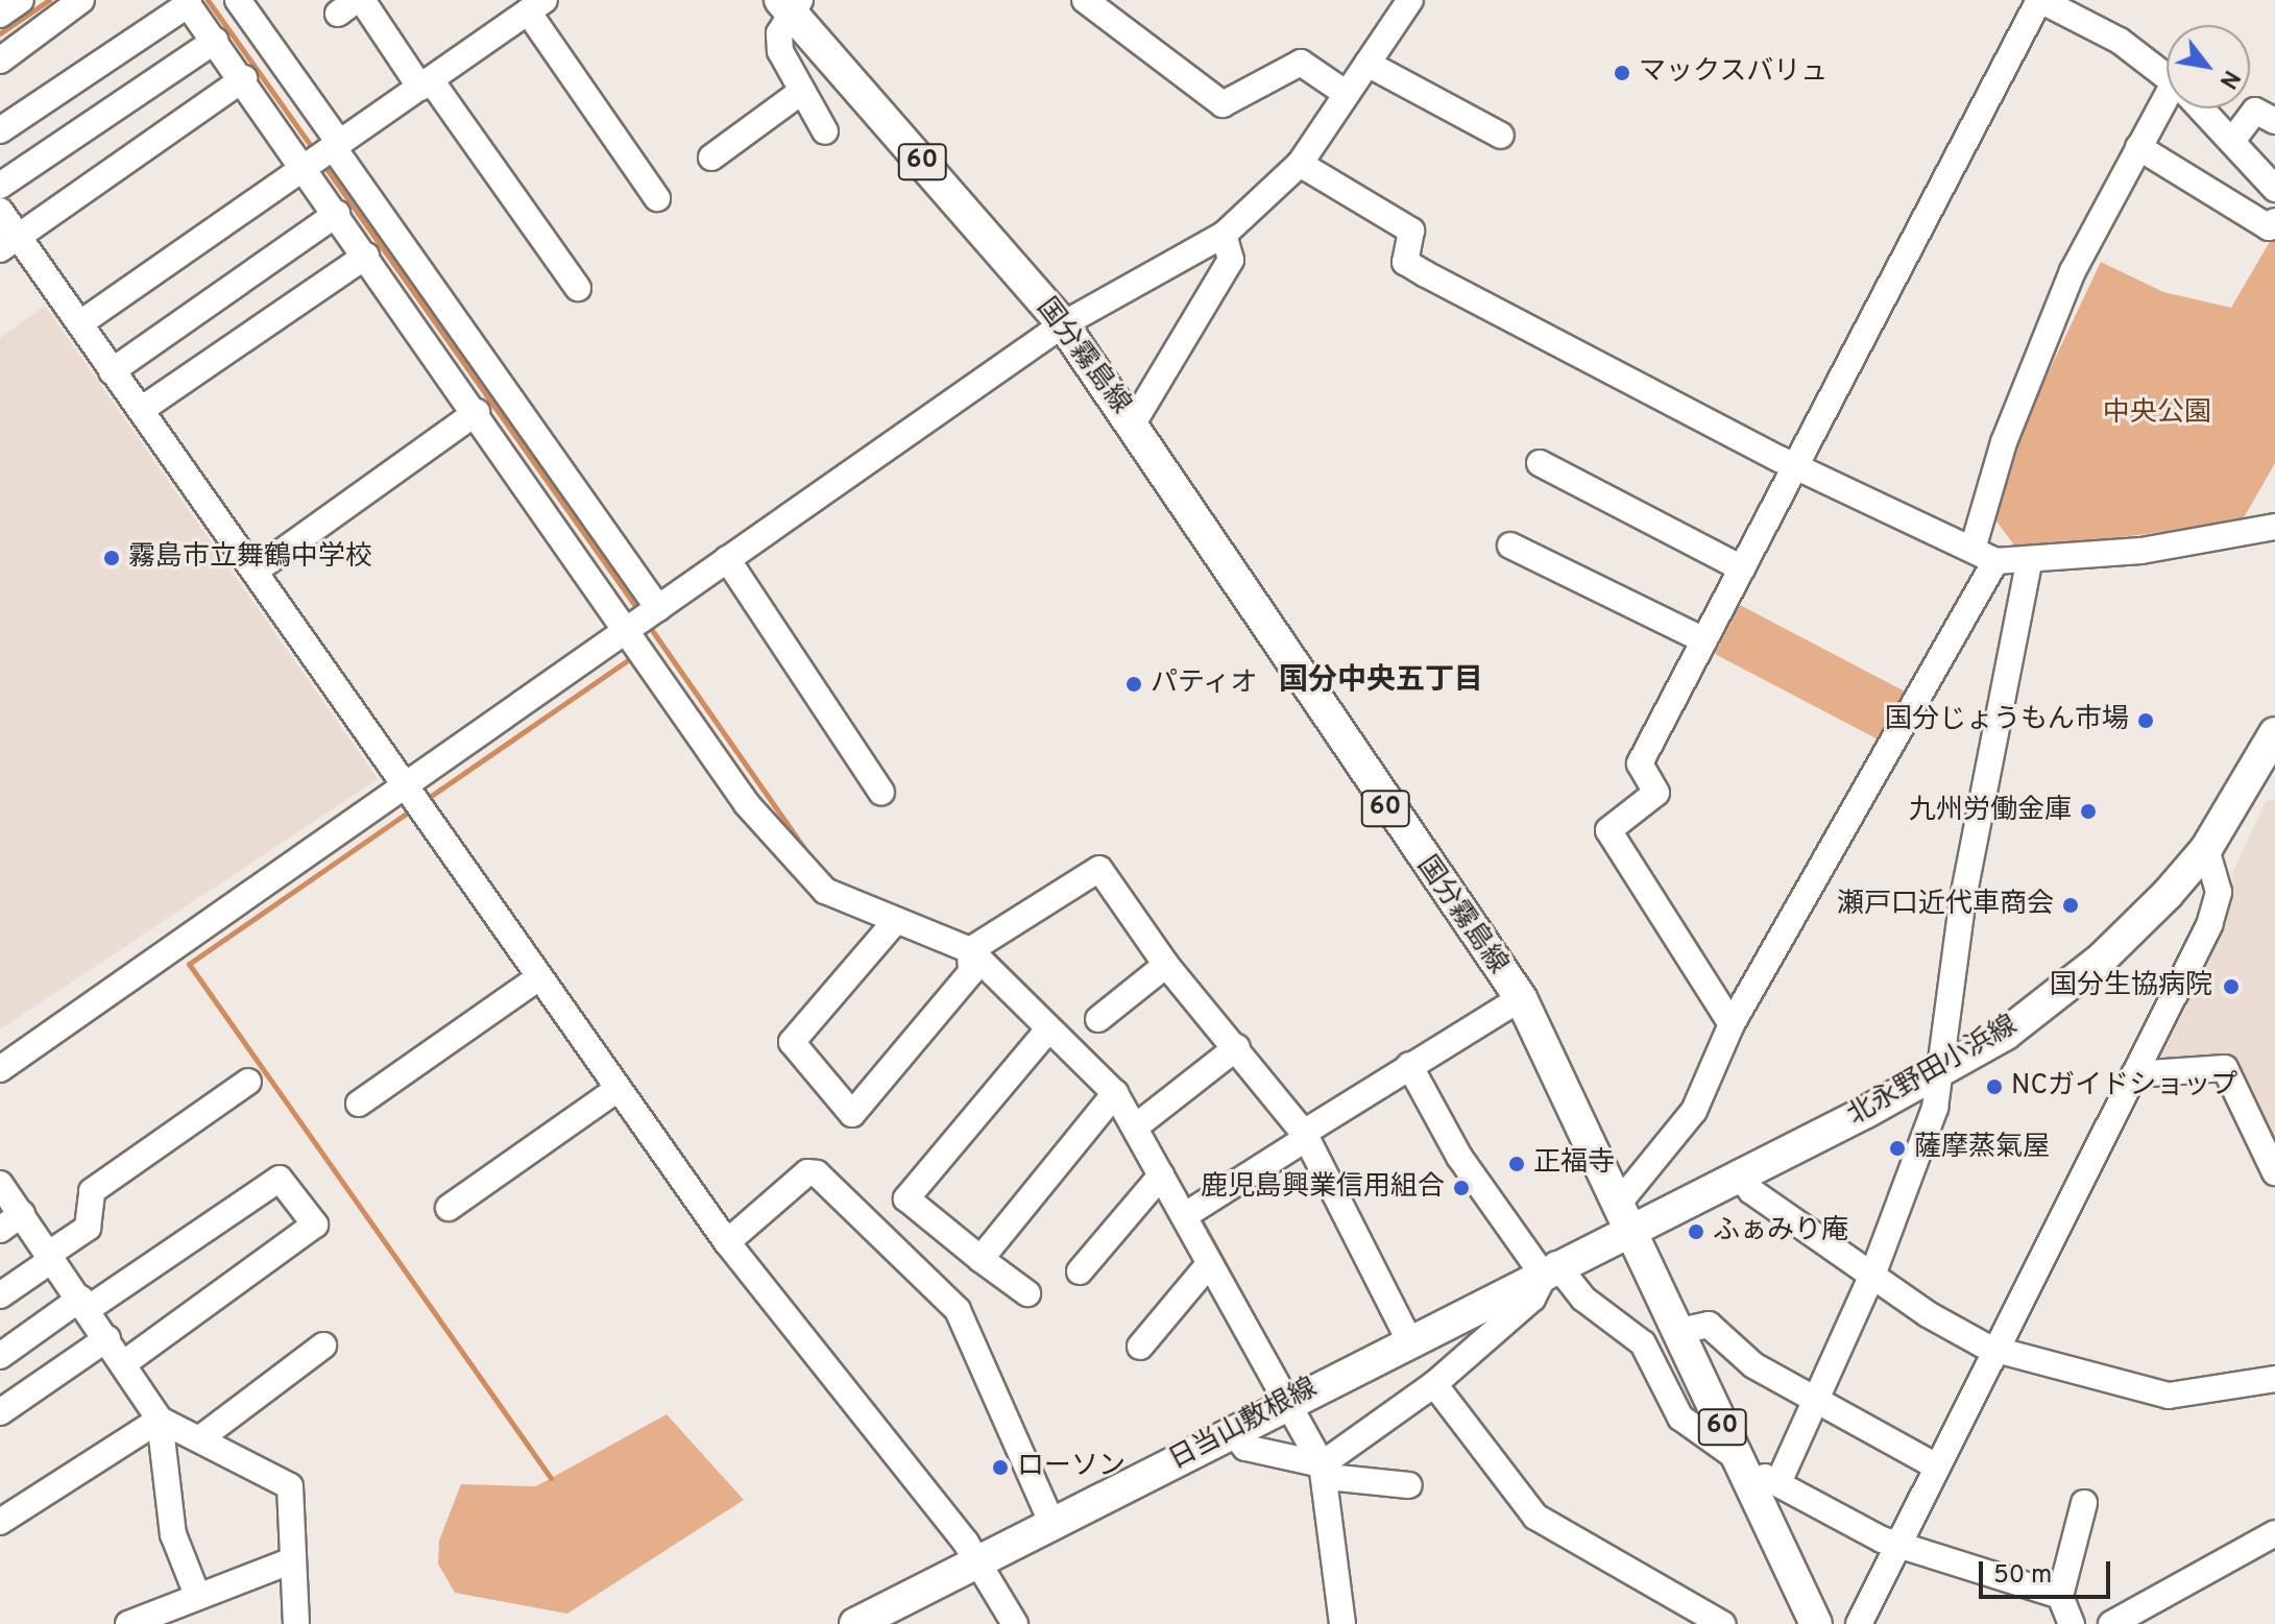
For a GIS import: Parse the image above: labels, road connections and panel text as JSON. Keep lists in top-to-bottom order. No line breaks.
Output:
{"streets":{"main road":["60","国分霧島線","北永野田小浜線","日当山敷根線"]},"crossings":[["国分霧島線","北永野田小浜線"],["国分霧島線","日当山敷根線"],["北永野田小浜線","日当山敷根線"]],"districts":["国分中央五丁目"],"parks":["中央公園"],"places":["マックスバリュ","霧島市立舞鶴中学校","パティオ","国分じょうもん市場","九州労働金庫","瀬戸口近代車商会","国分生協病院","NCガイドショップ","薩摩蒸氣屋","正福寺","鹿児島興業信用組合","ふぁみり庵","ローソン"],"scale_bar":"50 m","north":"bottom right"}
